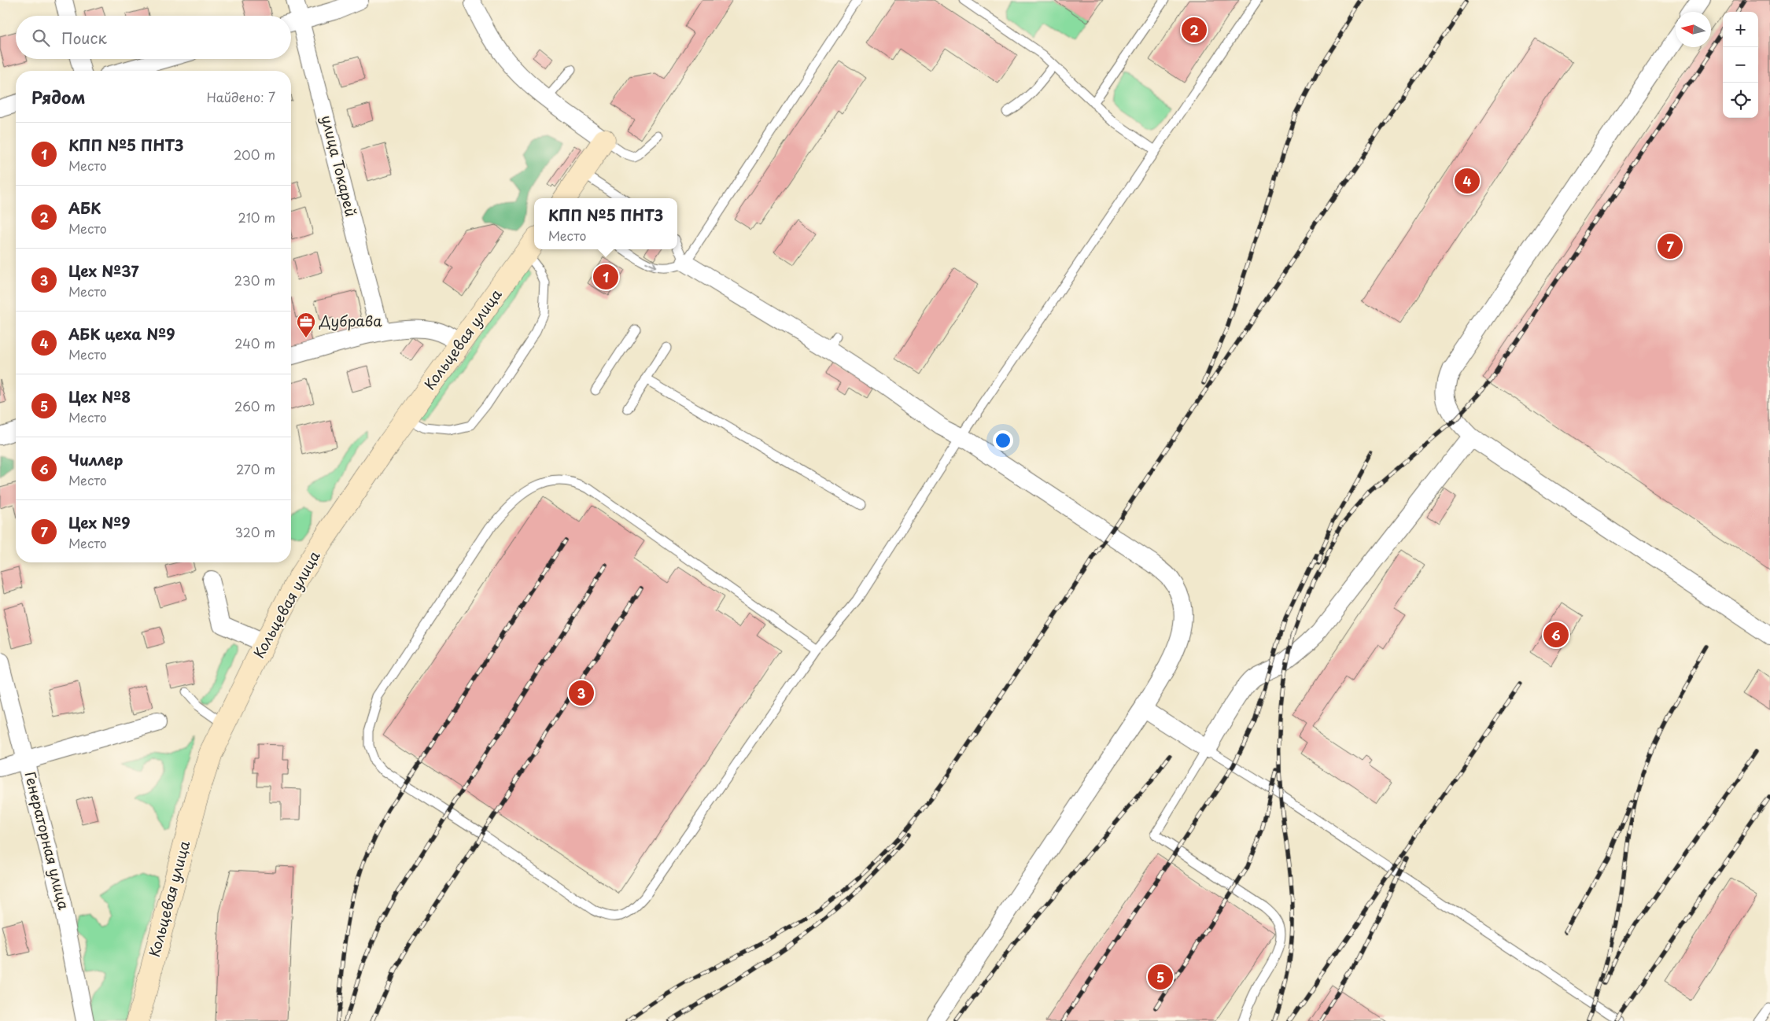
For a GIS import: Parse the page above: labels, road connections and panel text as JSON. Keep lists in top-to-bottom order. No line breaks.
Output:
{"streets":{"street":["улица Токарей","Кольцевая улица","Генераторная улица"]},"places":{"office":["Дубрава"]},"north":"left","page":{"map_buttons":["+","−"],"pins":["2","4","7","1","6","3","5"],"search":"Поиск","heading":["Рядом","Найдено: 7"],"list":[{"mark":"1","name":"КПП №5 ПНТЗ","note":"Место","value":"200 m"},{"mark":"2","name":"АБК","note":"Место","value":"210 m"},{"mark":"3","name":"Цех №37","note":"Место","value":"230 m"},{"mark":"4","name":"АБК цеха №9","note":"Место","value":"240 m"},{"mark":"5","name":"Цех №8","note":"Место","value":"260 m"},{"mark":"6","name":"Чиллер","note":"Место","value":"270 m"},{"mark":"7","name":"Цех №9","note":"Место","value":"320 m"}],"popup":["КПП №5 ПНТЗ","Место"]}}
